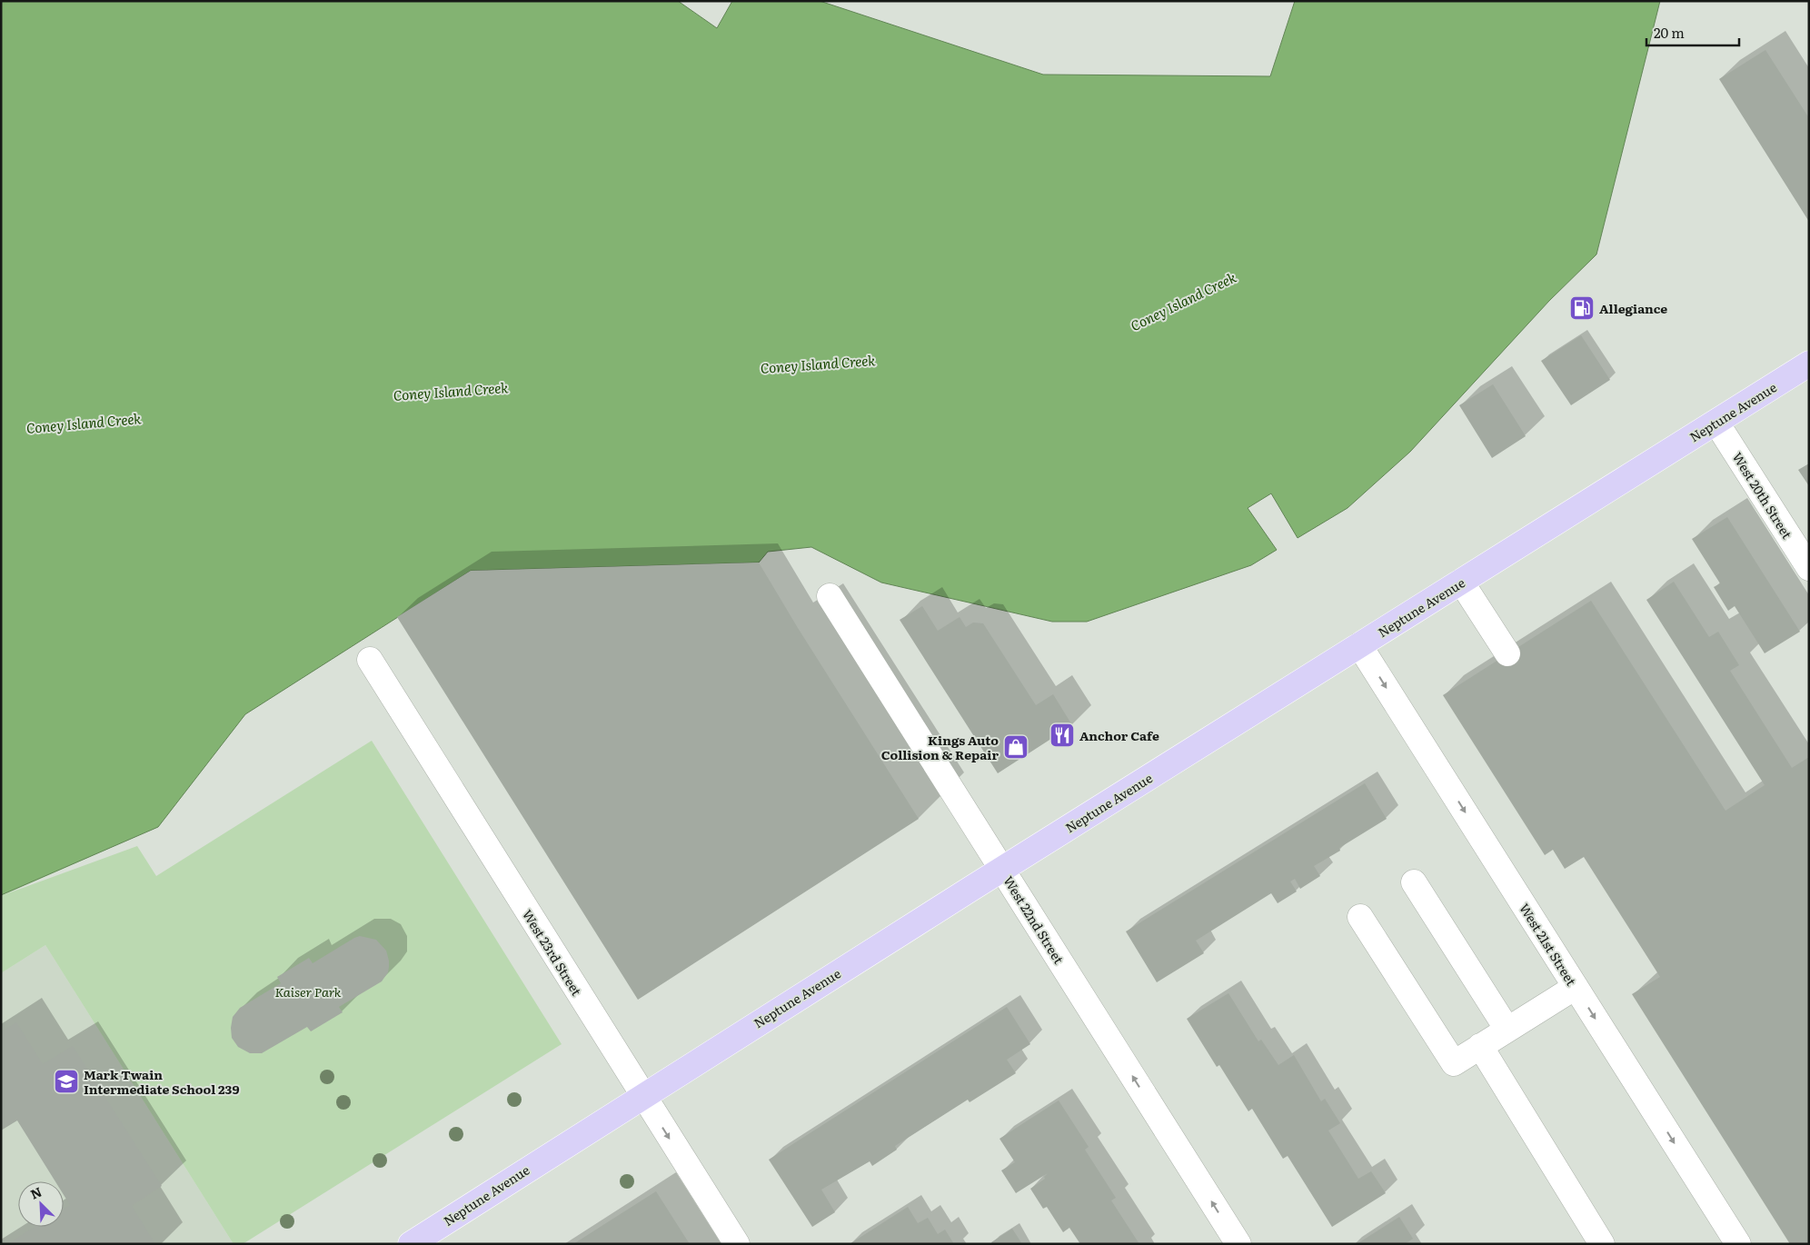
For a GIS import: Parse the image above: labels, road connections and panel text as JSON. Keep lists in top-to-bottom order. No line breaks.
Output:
{"streets":{"main road":["Neptune Avenue"],"street":["West 20th Street","West 22nd Street","West 21st Street","West 23rd Street"]},"crossings":[["Neptune Avenue","West 20th Street"],["Neptune Avenue","West 22nd Street"],["Neptune Avenue","West 21st Street"],["Neptune Avenue","West 23rd Street"]],"one_way":["West 22nd Street"],"water":["Coney Island Creek"],"parks":["Kaiser Park"],"places":{"fuel station":["Allegiance"],"restaurant":["Anchor Cafe"],"shop":["Kings Auto Collision & Repair"],"school or university":["Mark Twain Intermediate School 239"]},"scale_bar":"20 m","north":"top left"}
